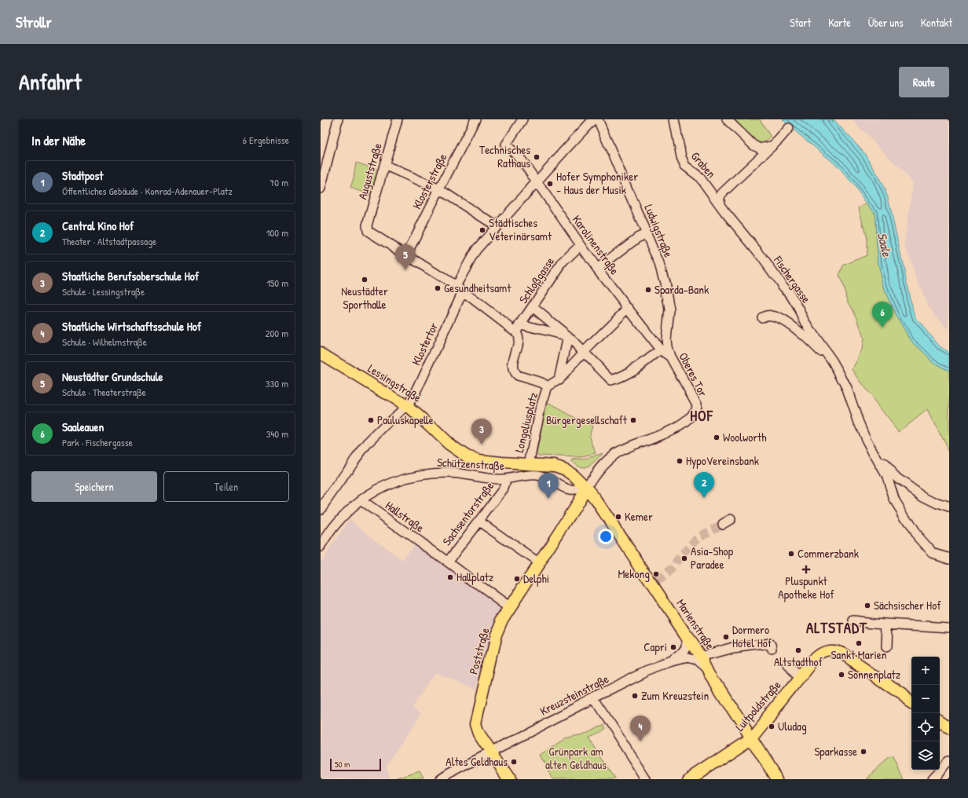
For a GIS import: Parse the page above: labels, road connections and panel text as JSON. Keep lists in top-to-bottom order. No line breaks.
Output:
{"streets":{"main road":["Lessingstraße","Marienstraße","Poststraße","Luitpoldstraße"],"street":["Graben","Auguststraße","Klosterstraße","Ludwigstraße","Karolinenstraße","Fischergasse","Schloßgasse","Klostertor","Oberes Tor","Longoliusplatz","Schützenstraße","Sachsentorstraße","Hallstraße","Kreuzsteinstraße"]},"crossings":[["Graben","Fischergasse"],["Auguststraße","Klosterstraße"],["Ludwigstraße","Oberes Tor"],["Karolinenstraße","Schloßgasse"],["Karolinenstraße","Klostertor"],["Karolinenstraße","Oberes Tor"],["Klostertor","Lessingstraße"],["Oberes Tor","Poststraße"],["Lessingstraße","Longoliusplatz"],["Lessingstraße","Schützenstraße"],["Lessingstraße","Marienstraße"],["Lessingstraße","Poststraße"],["Schützenstraße","Sachsentorstraße"],["Schützenstraße","Hallstraße"],["Schützenstraße","Marienstraße"],["Schützenstraße","Poststraße"],["Sachsentorstraße","Hallstraße"],["Marienstraße","Poststraße"],["Marienstraße","Kreuzsteinstraße"],["Marienstraße","Luitpoldstraße"],["Poststraße","Kreuzsteinstraße"]],"districts":["HOF","ALTSTADT"],"water":["Saale"],"parks":["Grünpark am alten Geldhaus"],"places":{"other":["Technisches Rathaus","Hofer Symphoniker - Haus der Musik","Städtisches Veterinärsamt","Neustädter Sporthalle","Gesundheitsamt","Sparda-Bank","Pauluskapelle","Bürgergesellschaft","Woolworth","HypoVereinsbank","Kemer","Commerzbank","Asia-Shop Paradee","Mekong","Hallplatz","Delphi","Sächsischer Hof","Dormero Hotel Hof","Sankt Marien","Capri","Altstadthof","Sonnenplatz","Zum Kreuzstein","Uludag","Sparkasse","Altes Geldhaus"],"health":["Pluspunkt Apotheke Hof"]},"scale_bar":"50 m","page":{"header":"Strollr","nav":["Start","Karte","Über uns","Kontakt"],"title":"Anfahrt","buttons":["Route",["Speichern","Teilen"]],"heading":["In der Nähe","6 Ergebnisse"],"list":[{"mark":"1","name":"Stadtpost","note":"Öffentliches Gebäude · Konrad-Adenauer-Platz","value":"70 m"},{"mark":"2","name":"Central Kino Hof","note":"Theater · Altstadtpassage","value":"100 m"},{"mark":"3","name":"Staatliche Berufsoberschule Hof","note":"Schule · Lessingstraße","value":"150 m"},{"mark":"4","name":"Staatliche Wirtschaftsschule Hof","note":"Schule · Wilhelmstraße","value":"200 m"},{"mark":"5","name":"Neustädter Grundschule","note":"Schule · Theaterstraße","value":"330 m"},{"mark":"6","name":"Saaleauen","note":"Park · Fischergasse","value":"340 m"}],"pins":["5","6","3","2","1","4"],"map_buttons":["+","−"],"scale":"50 m"}}
